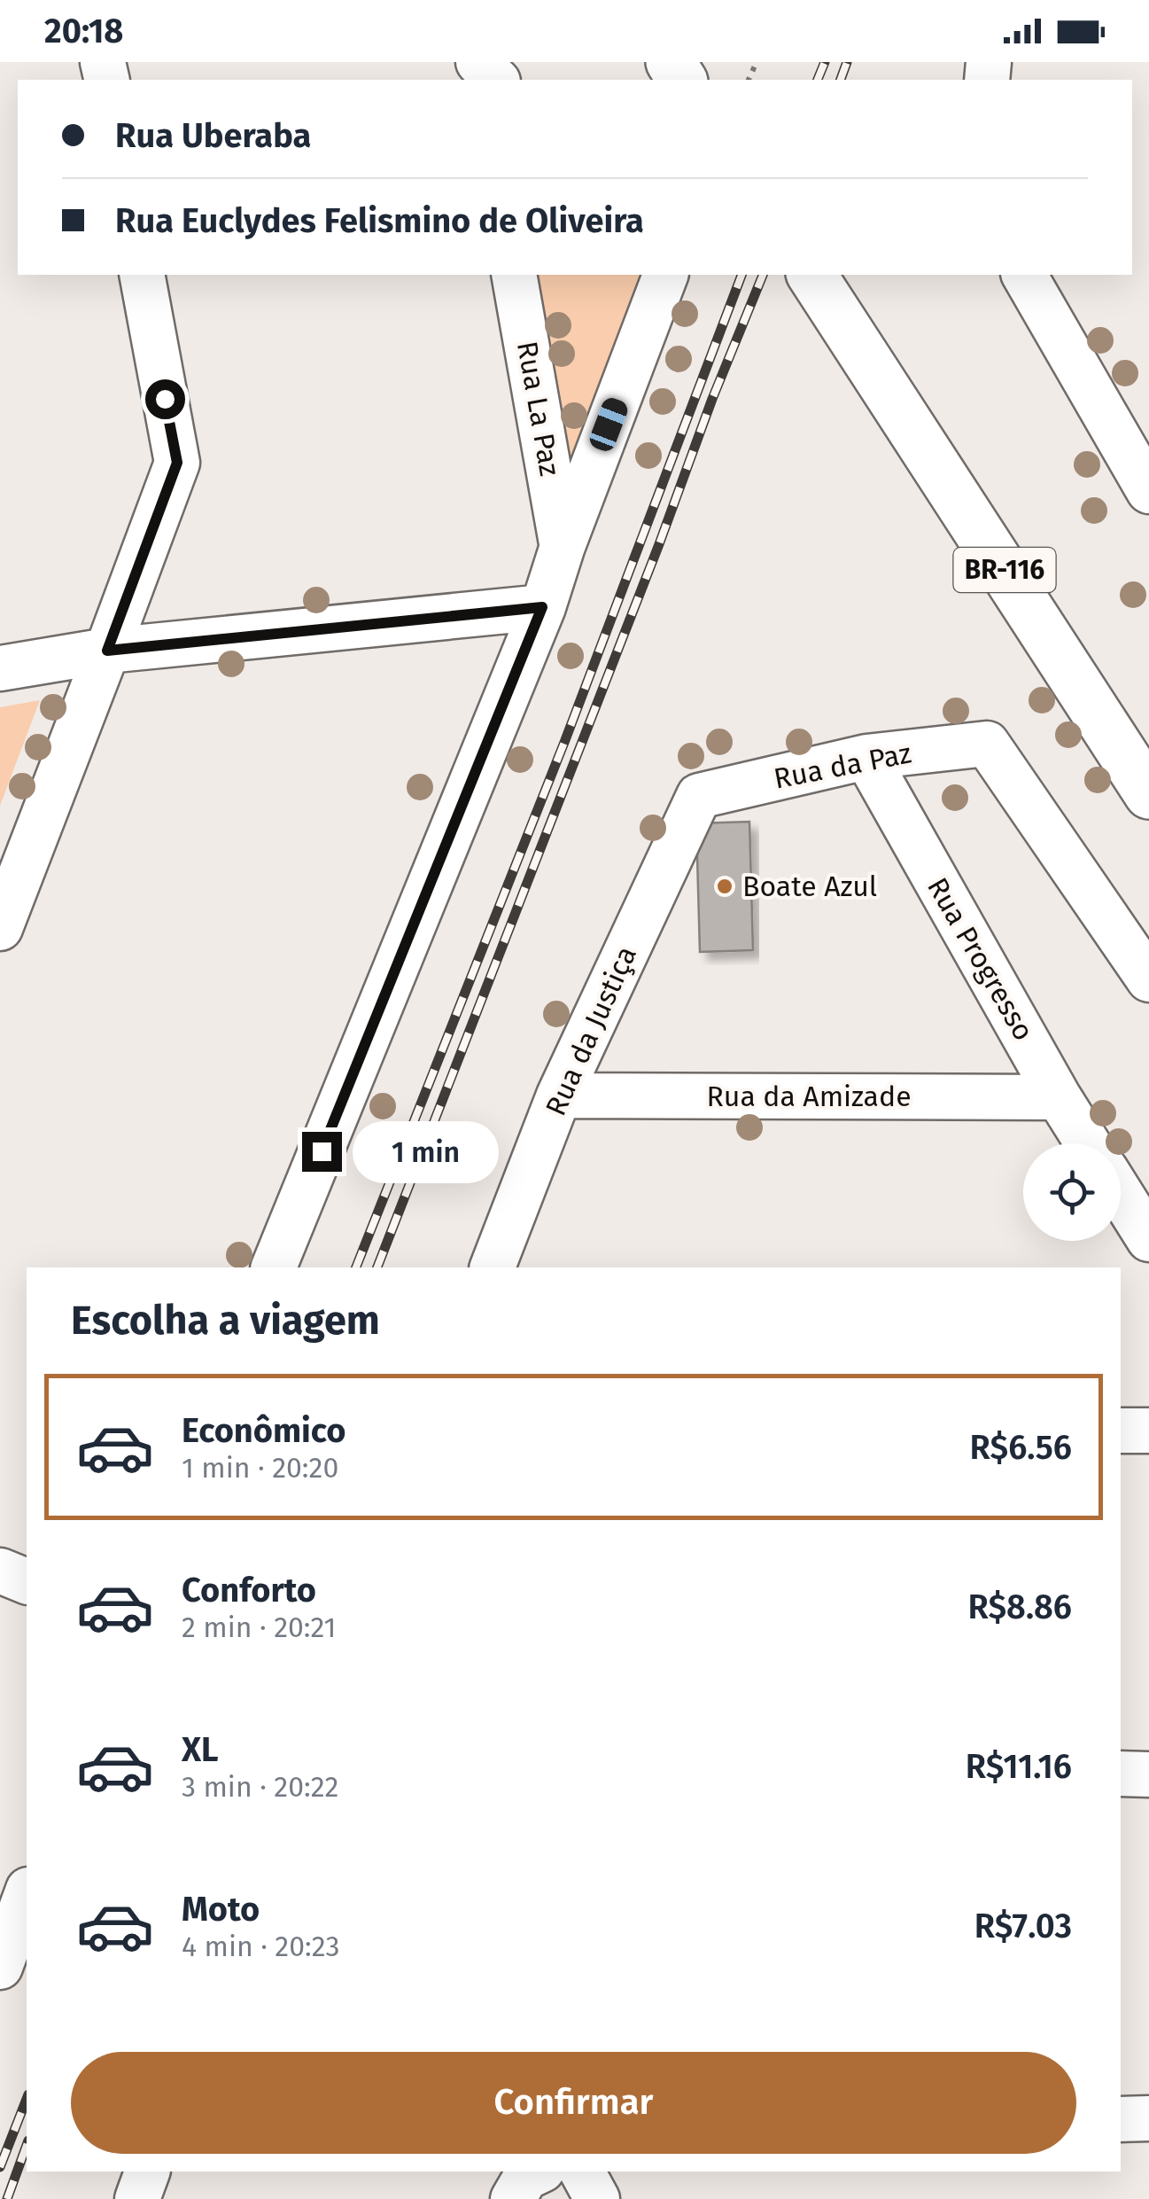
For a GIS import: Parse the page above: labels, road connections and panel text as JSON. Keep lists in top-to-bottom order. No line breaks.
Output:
{"streets":{"highway":["BR-116"],"street":["Rua La Paz","Rua da Paz","Rua Progresso","Rua da Justiça","Rua da Amizade"]},"crossings":[["Rua da Paz","Rua Progresso"],["Rua da Paz","Rua da Justiça"],["Rua Progresso","Rua da Amizade"],["Rua da Justiça","Rua da Amizade"]],"places":["Boate Azul"],"page":{"status":"20:18","banner":["Rua Uberaba","Rua Euclydes Felismino de Oliveira"],"bubble":"1 min","heading":"Escolha a viagem","list":[{"name":"Econômico","note":"1 min · 20:20","value":"R$6.56"},{"name":"Conforto","note":"2 min · 20:21","value":"R$8.86"},{"name":"XL","note":"3 min · 20:22","value":"R$11.16"},{"name":"Moto","note":"4 min · 20:23","value":"R$7.03"}],"buttons":"Confirmar"}}
